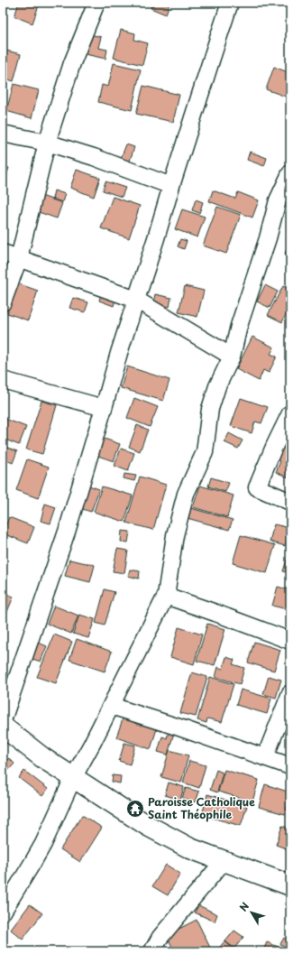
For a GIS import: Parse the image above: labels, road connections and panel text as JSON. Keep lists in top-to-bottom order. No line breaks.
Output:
{"places":{"temple":["Paroisse Catholique Saint Théophile"]},"north":"top left"}
